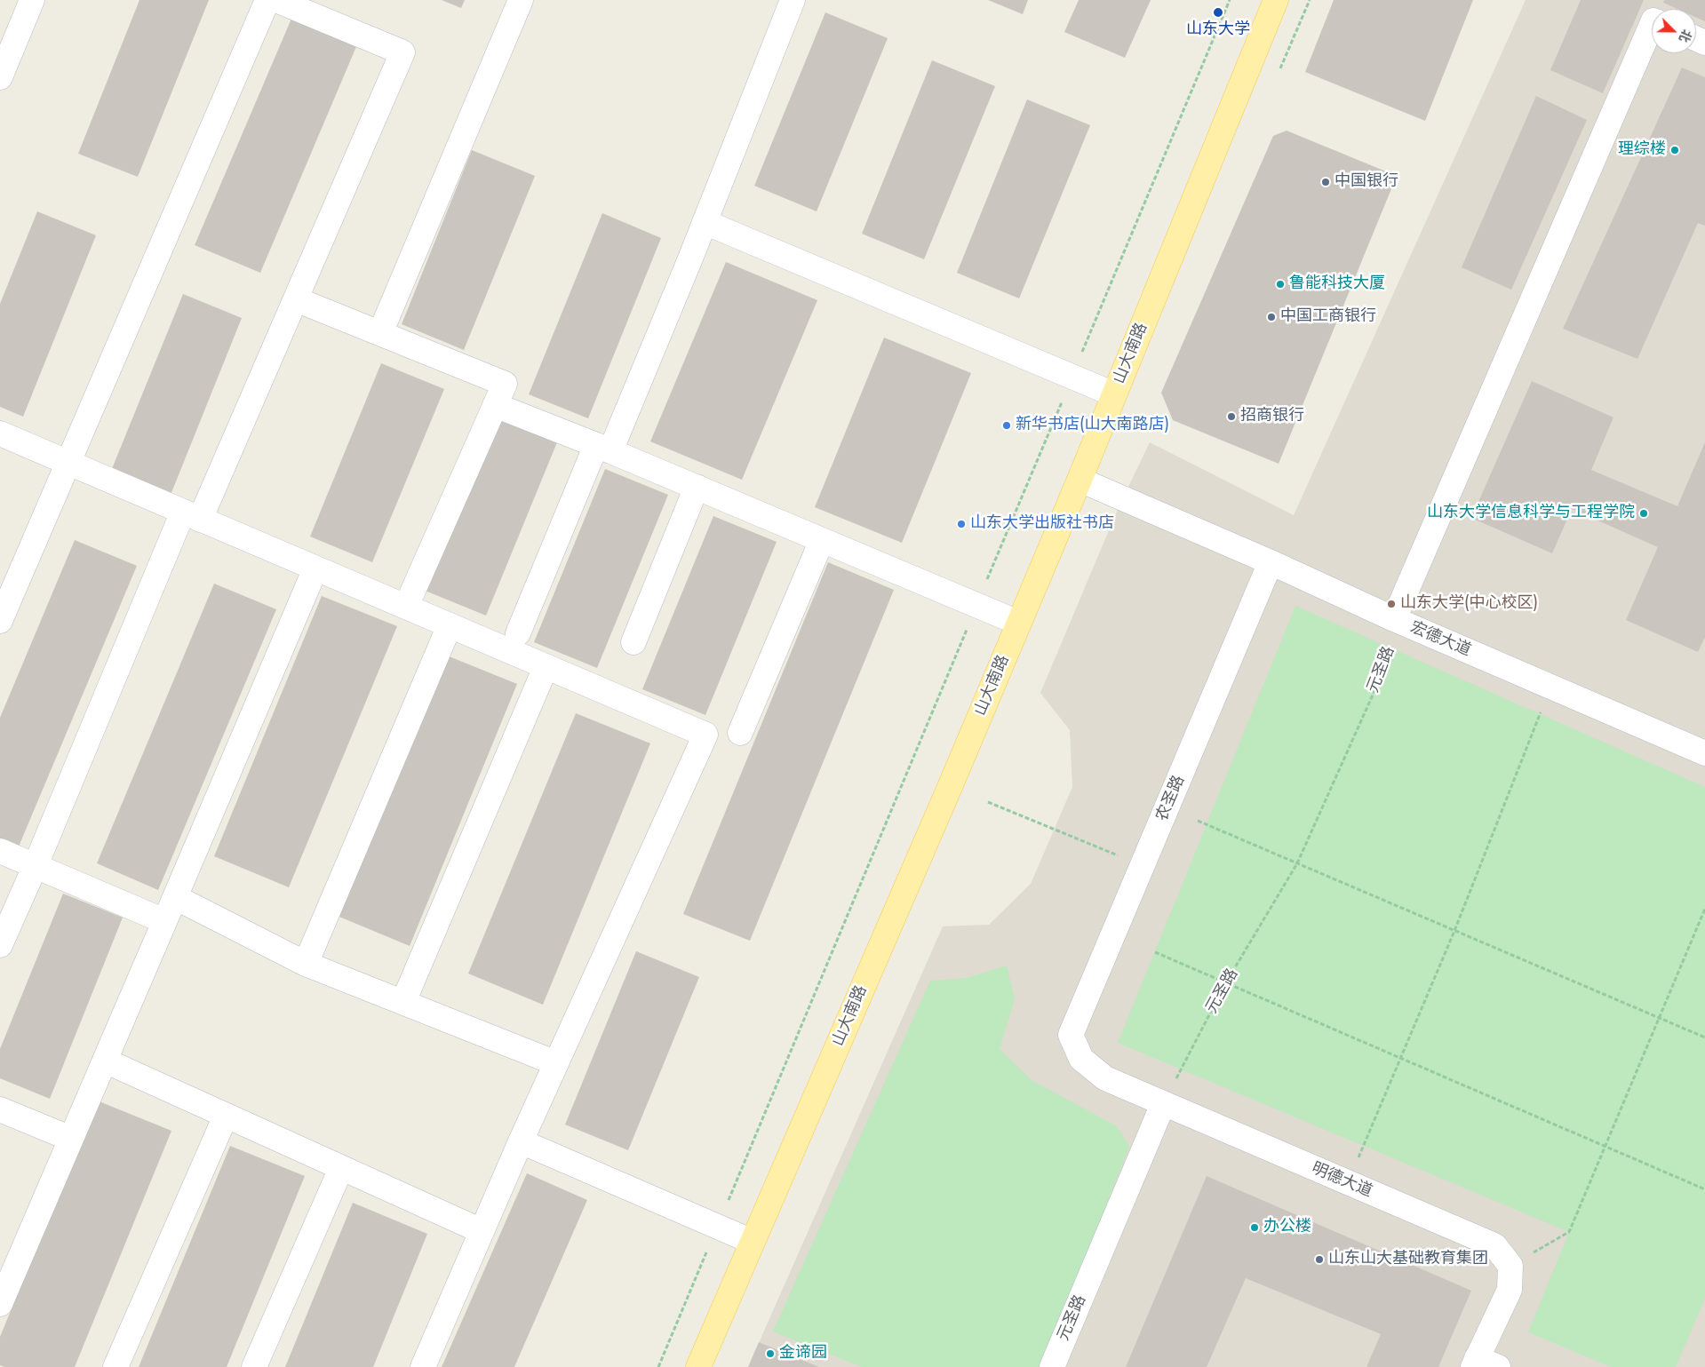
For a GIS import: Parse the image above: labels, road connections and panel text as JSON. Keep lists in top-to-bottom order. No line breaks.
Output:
{"streets":{"main road":["山大南路"],"street":["宏德大道","元圣路","农圣路","明德大道"]},"crossings":[["山大南路","宏德大道"],["宏德大道","元圣路"],["宏德大道","农圣路"],["元圣路","明德大道"],["农圣路","明德大道"]],"places":["山东大学","理综楼","中国银行","鲁能科技大厦","中国工商银行","招商银行","新华书店(山大南路店)","山东大学信息科学与工程学院","山东大学出版社书店","山东大学(中心校区)","办公楼","山东山大基础教育集团","金谛园"],"north":"bottom right"}
